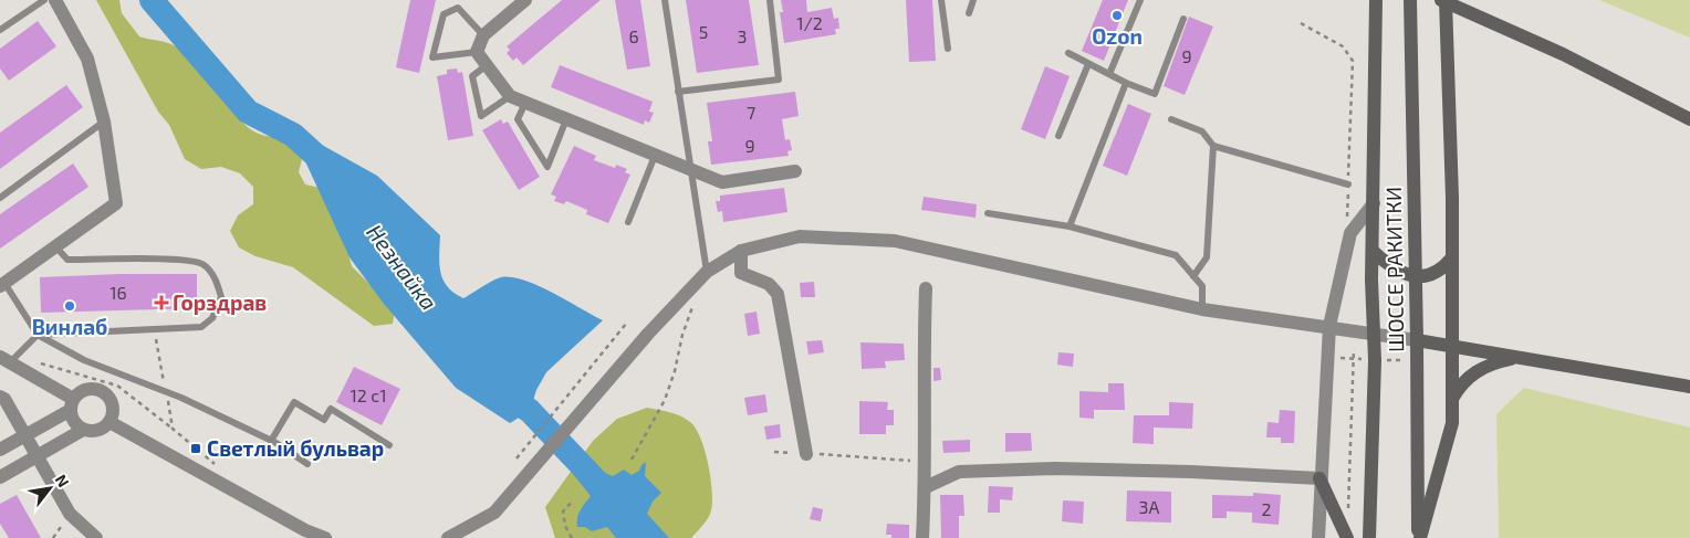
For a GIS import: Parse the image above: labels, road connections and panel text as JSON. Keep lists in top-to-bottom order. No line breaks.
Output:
{"streets":{"street":["ШОССЕ РАКИТКИ"]},"water":["Незнайка"],"places":{"other":["Ozon","Винлаб"],"health":["Горздрав"],"transit":["Светлый бульвар"]},"house_numbers":["1/2","5","6","3","9","7","9","16","12 с1","3А","2"],"north":"top right"}
